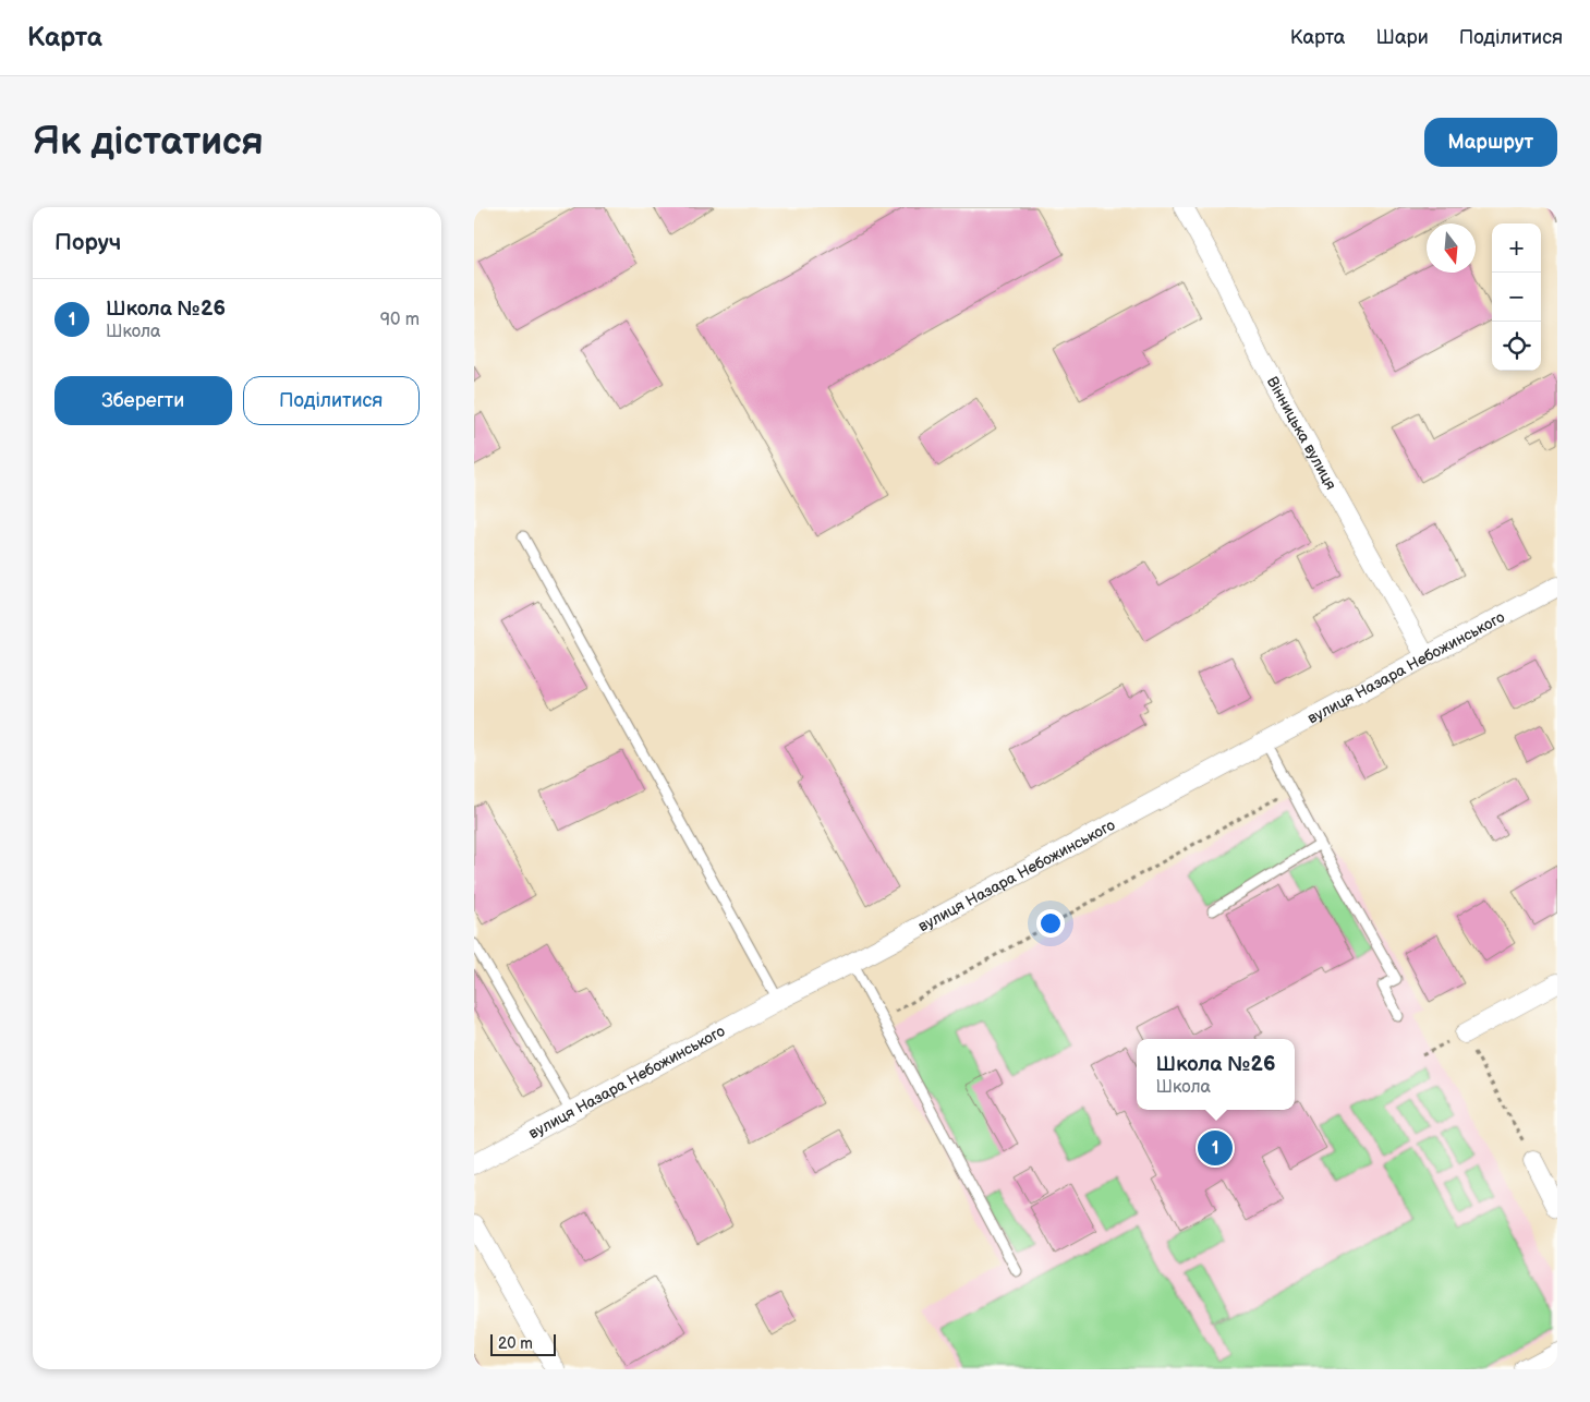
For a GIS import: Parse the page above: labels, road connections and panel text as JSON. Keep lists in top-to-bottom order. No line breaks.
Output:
{"streets":{"street":["Вінницька вулиця","вулиця Назара Небожинського"]},"crossings":[["Вінницька вулиця","вулиця Назара Небожинського"]],"scale_bar":"20 m","north":"bottom","page":{"header":"Карта","nav":["Карта","Шари","Поділитися"],"buttons":["Маршрут",["Зберегти","Поділитися"]],"title":"Як дістатися","heading":"Поруч","map_buttons":["+","−"],"list":[{"mark":"1","name":"Школа №26","note":"Школа","value":"90 m"}],"popup":["Школа №26","Школа"],"pins":"1","scale":"20 m"}}
